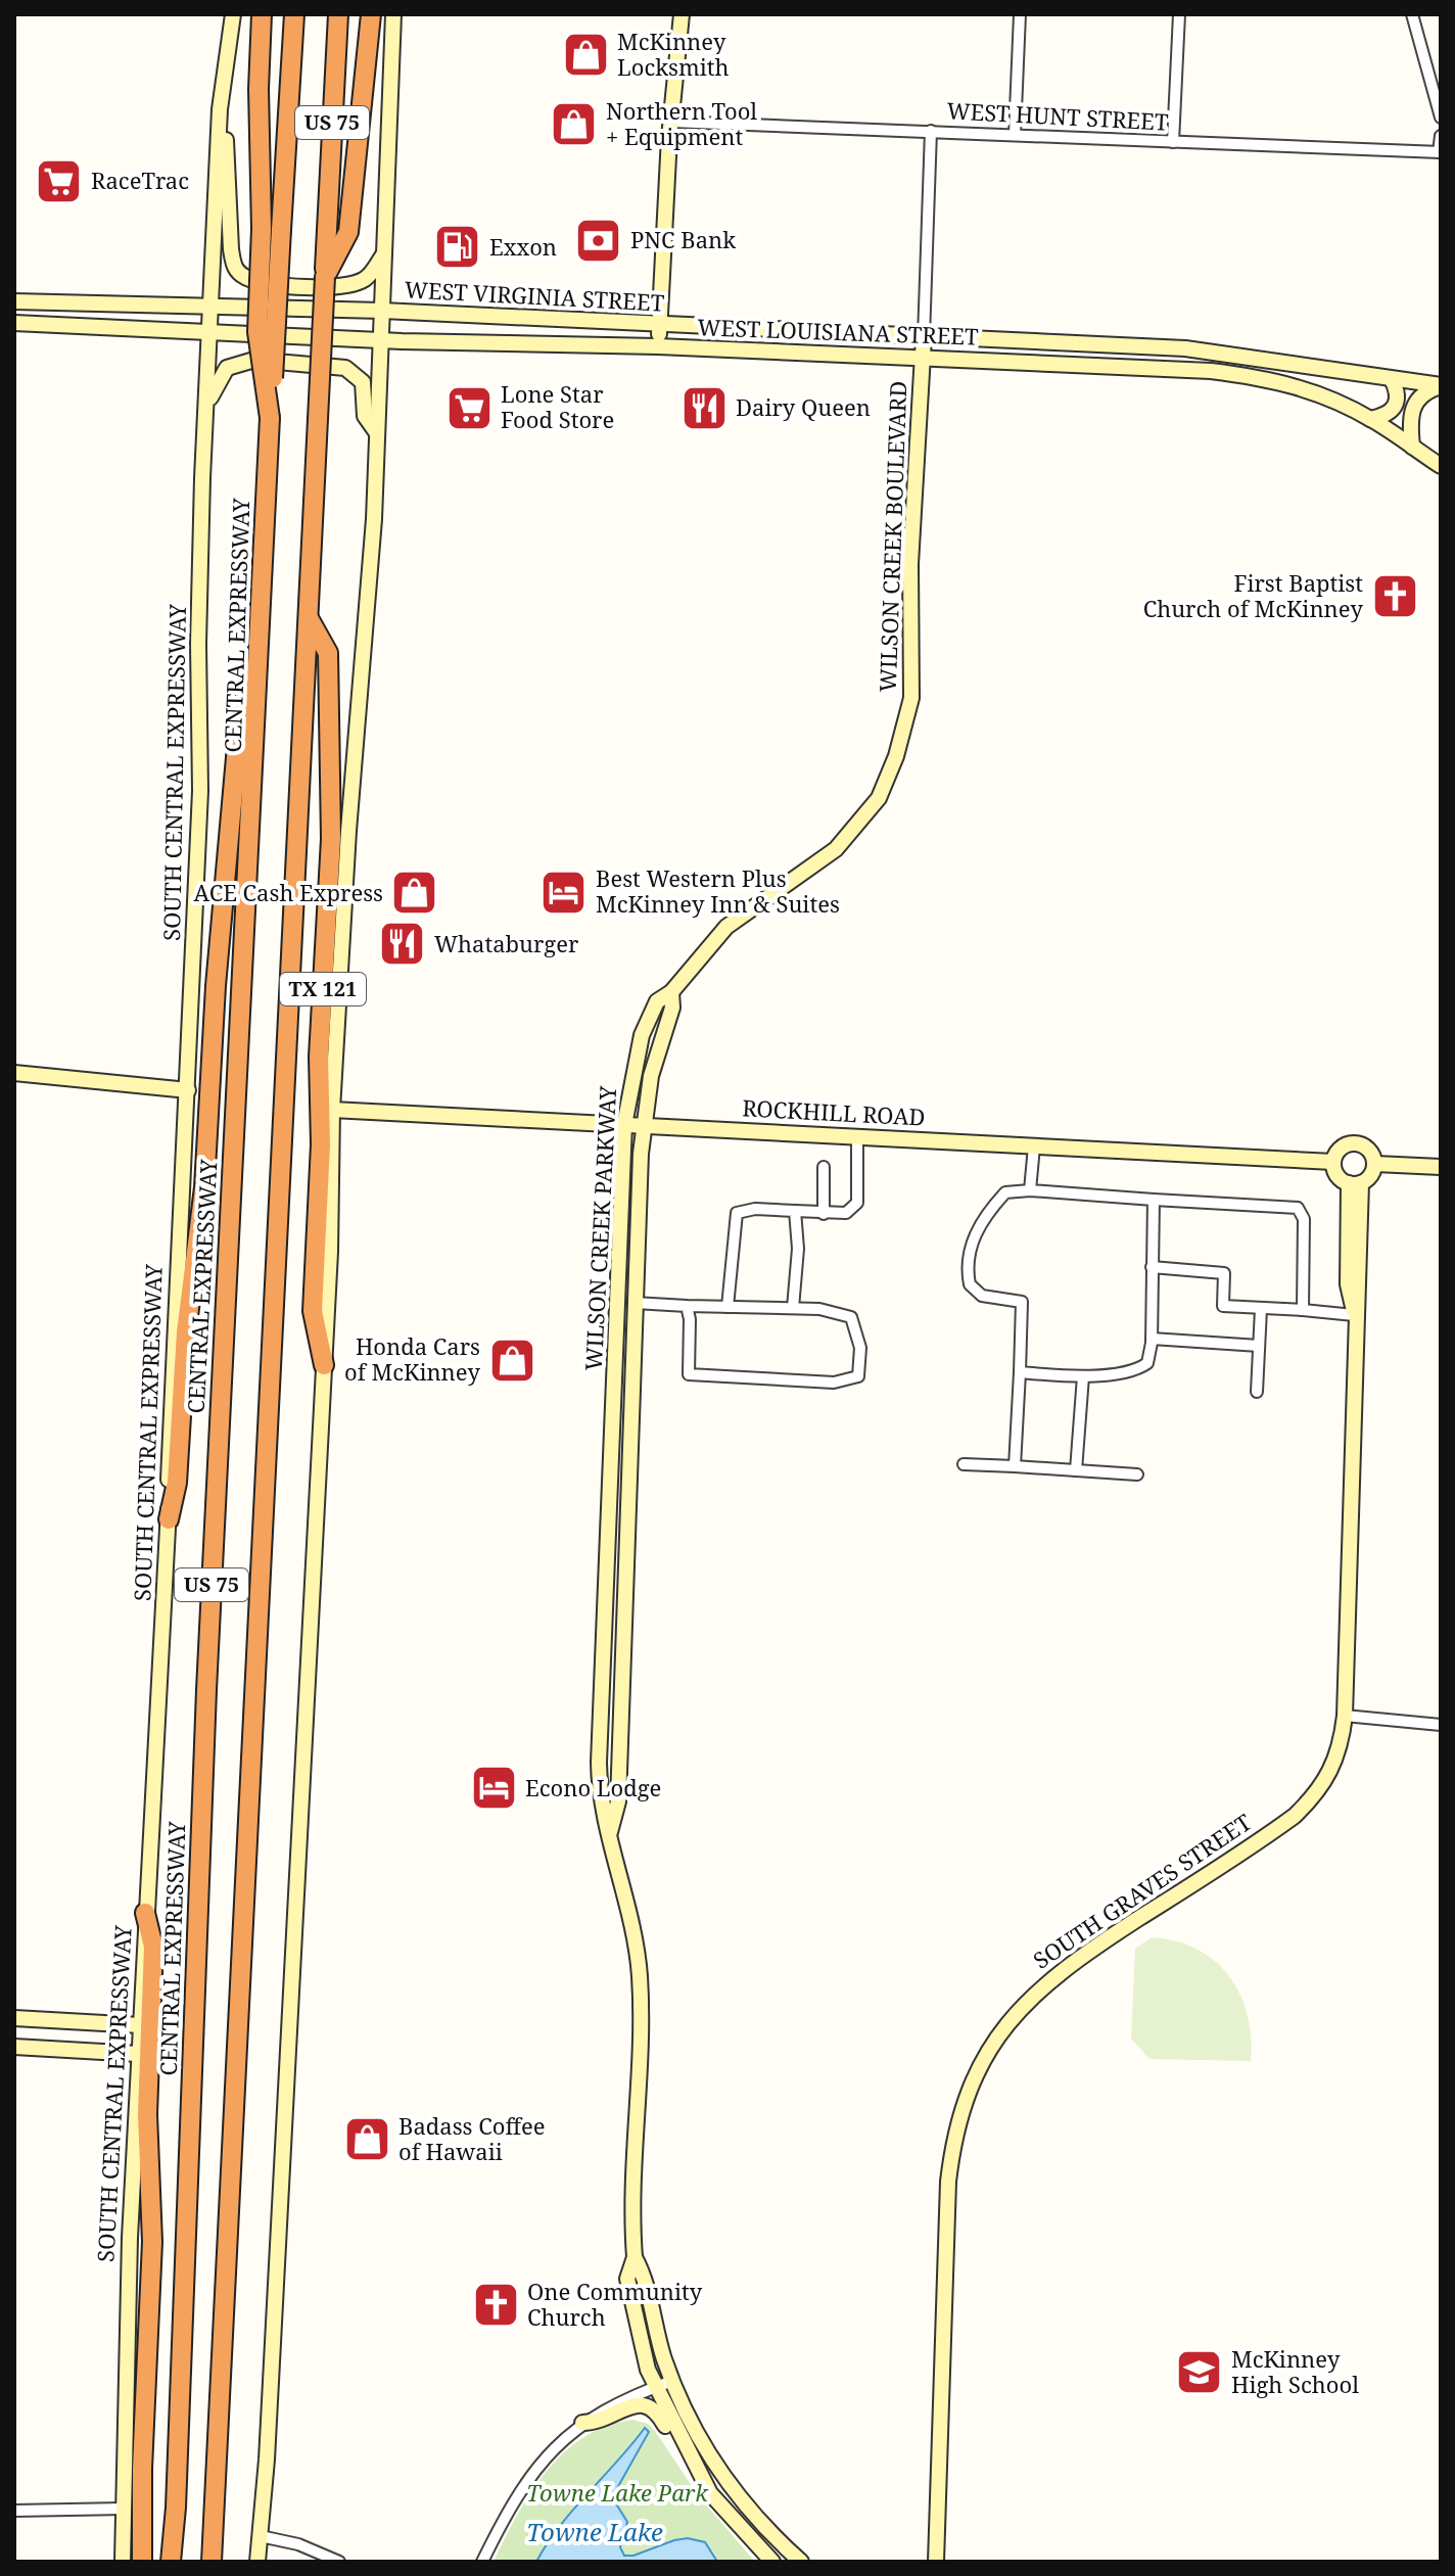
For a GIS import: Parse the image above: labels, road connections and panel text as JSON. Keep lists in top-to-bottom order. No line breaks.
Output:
{"streets":{"highway":["US 75","CENTRAL EXPRESSWAY","TX 121"],"main road":["WEST VIRGINIA STREET","WEST LOUISIANA STREET","WILSON CREEK BOULEVARD","SOUTH CENTRAL EXPRESSWAY","ROCKHILL ROAD","WILSON CREEK PARKWAY","SOUTH GRAVES STREET"],"street":["WEST HUNT STREET"]},"crossings":[["WEST HUNT STREET","WILSON CREEK BOULEVARD"],["US 75","TX 121"],["WEST VIRGINIA STREET","WILSON CREEK BOULEVARD"],["WEST VIRGINIA STREET","SOUTH CENTRAL EXPRESSWAY"],["WEST LOUISIANA STREET","WILSON CREEK BOULEVARD"],["WEST LOUISIANA STREET","SOUTH CENTRAL EXPRESSWAY"],["WILSON CREEK BOULEVARD","WILSON CREEK PARKWAY"],["ROCKHILL ROAD","WILSON CREEK PARKWAY"],["ROCKHILL ROAD","SOUTH GRAVES STREET"]],"water":["Towne Lake"],"parks":["Towne Lake Park"],"places":{"shop":["McKinney Locksmith","Northern Tool + Equipment","ACE Cash Express","Honda Cars of McKinney","Badass Coffee of Hawaii"],"supermarket":["RaceTrac","Lone Star Food Store"],"bank":["PNC Bank"],"fuel station":["Exxon"],"restaurant":["Dairy Queen","Whataburger"],"church":["First Baptist Church of McKinney","One Community Church"],"hotel":["Best Western Plus McKinney Inn & Suites","Econo Lodge"],"school or university":["McKinney High School"]}}
